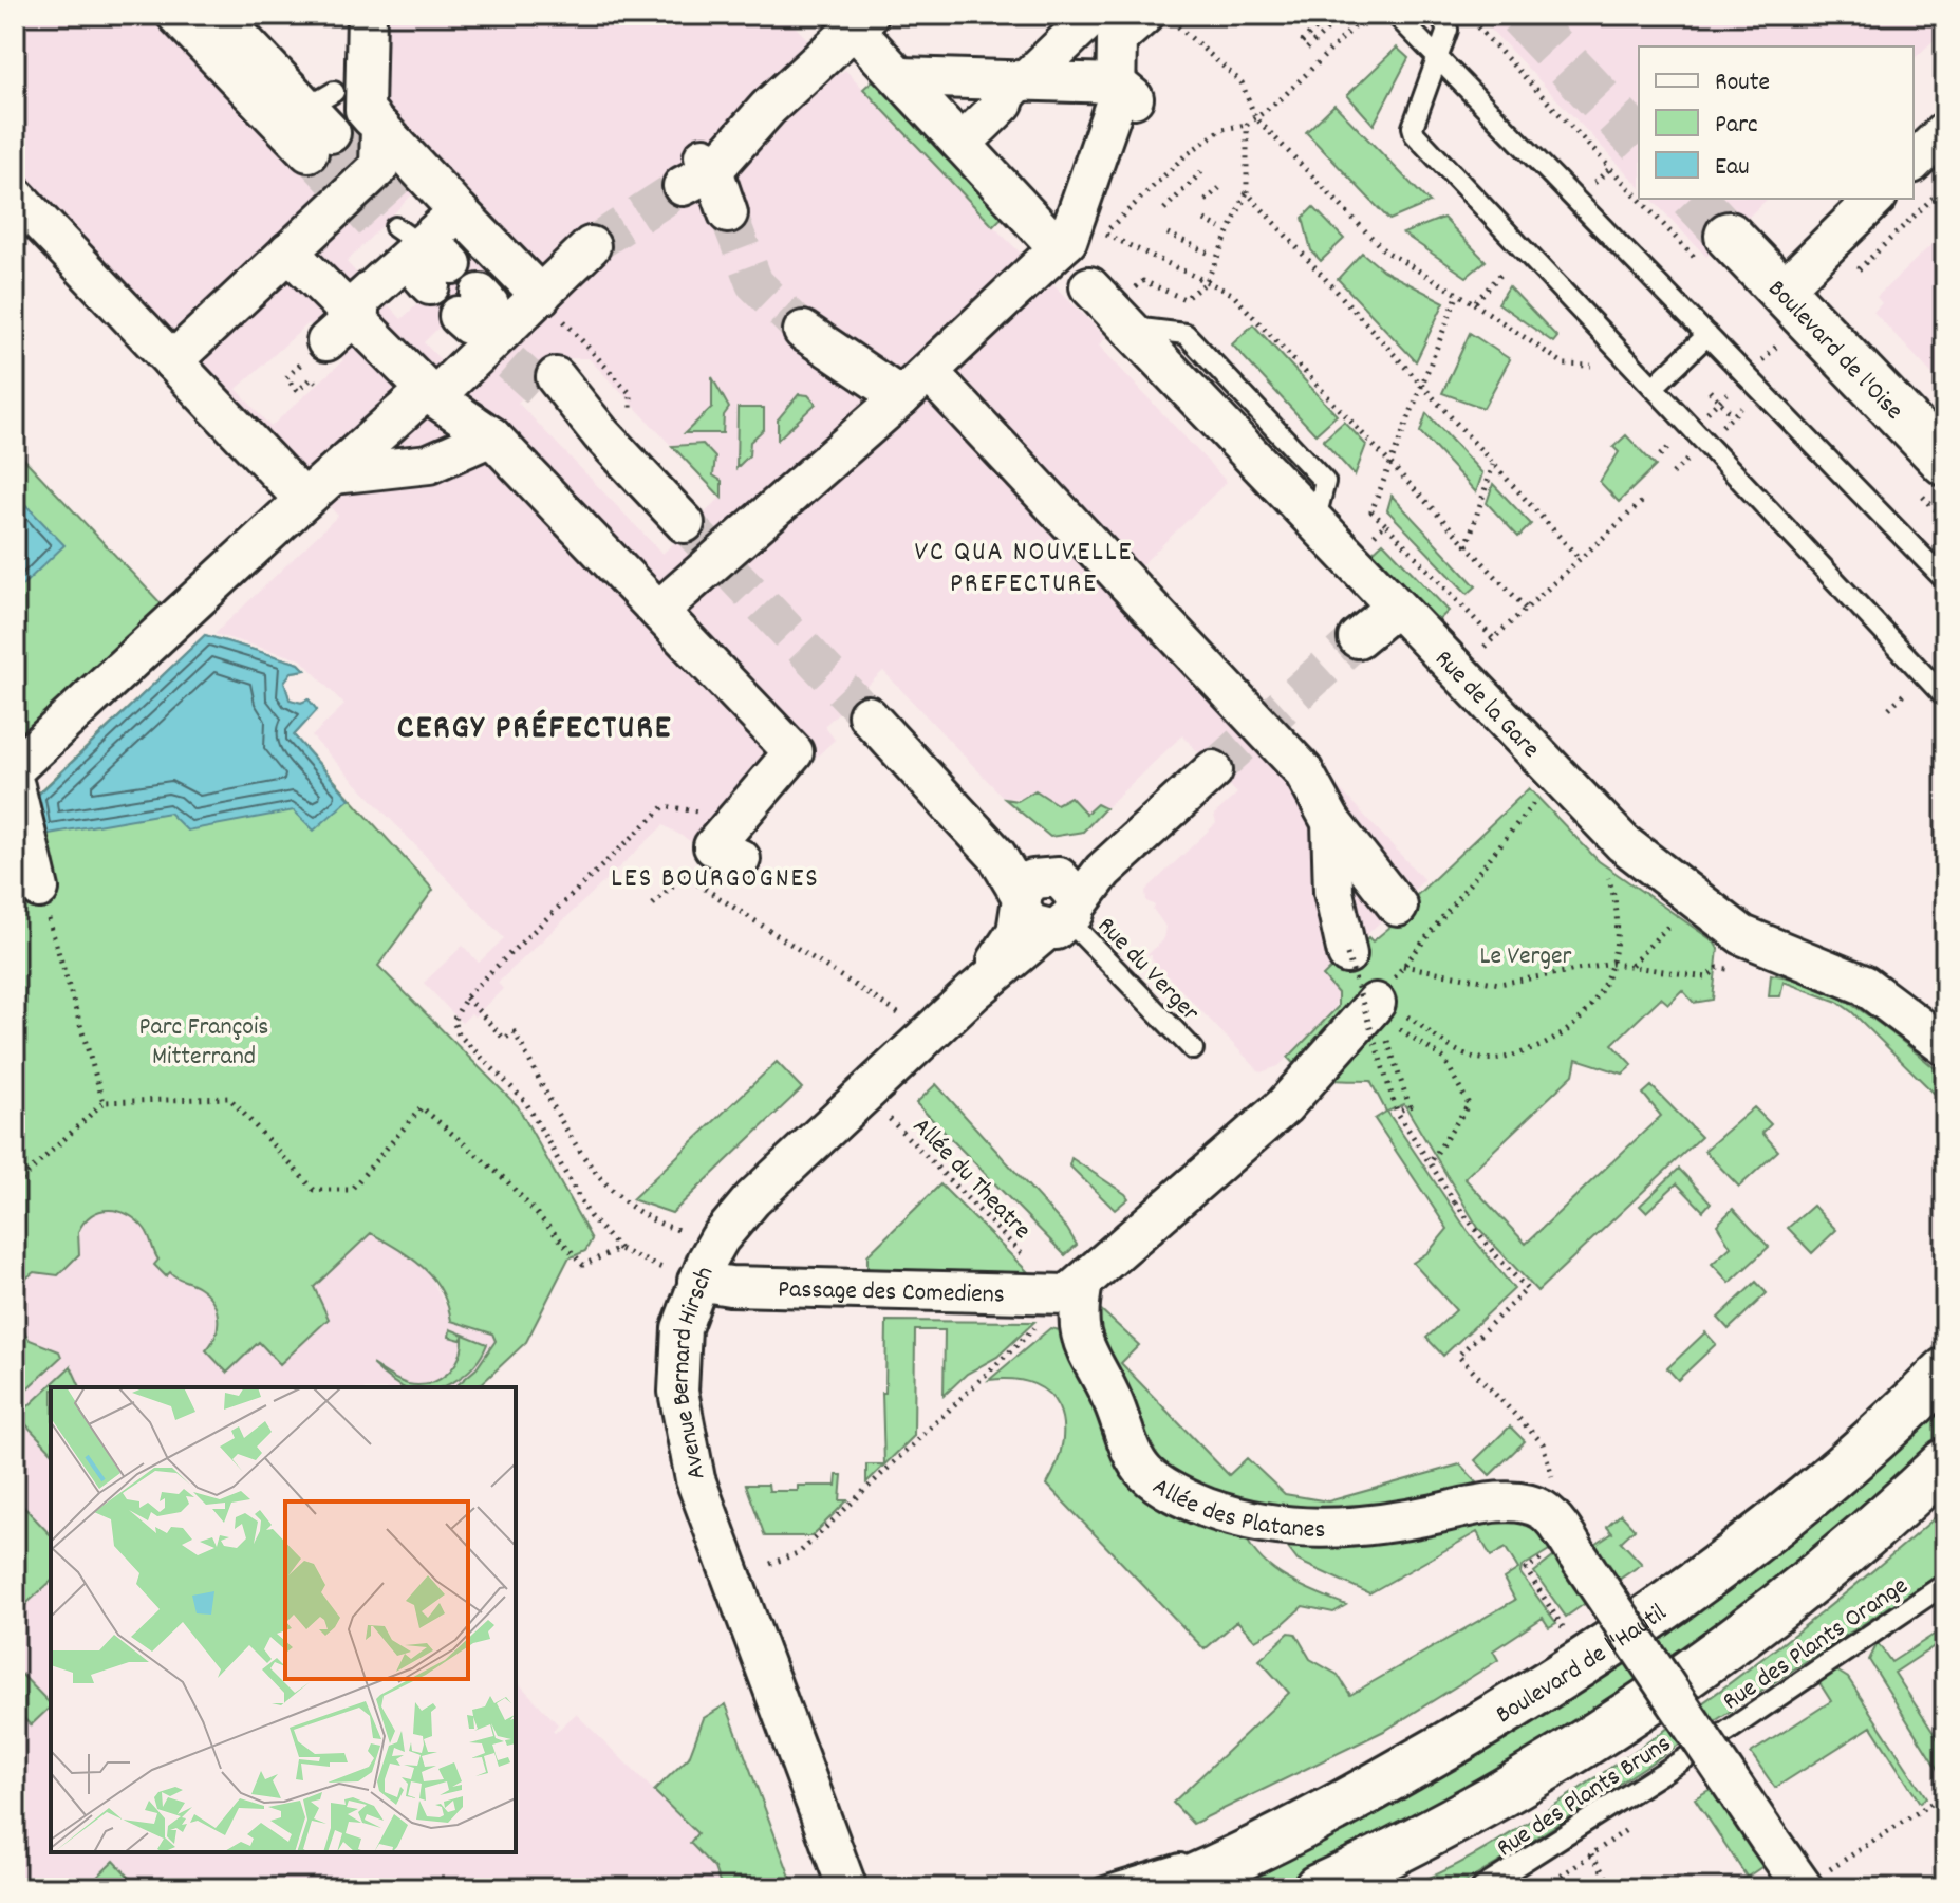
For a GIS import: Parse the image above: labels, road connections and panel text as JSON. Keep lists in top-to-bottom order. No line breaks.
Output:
{"streets":{"main road":["Boulevard de l'Oise","Boulevard de l'Hautil"],"street":["Rue de la Gare","Passage des Comediens","Avenue Bernard Hirsch","Allée des Platanes"],"lane":["Rue du Verger","Rue des Plants Orange","Rue des Plants Bruns"],"path":["Allée du Theatre"]},"crossings":[["Rue du Verger","Avenue Bernard Hirsch"],["Allée du Theatre","Passage des Comediens"],["Allée du Theatre","Avenue Bernard Hirsch"],["Passage des Comediens","Avenue Bernard Hirsch"],["Passage des Comediens","Allée des Platanes"],["Rue des Plants Orange","Rue des Plants Bruns"]],"districts":["VC QUA NOUVELLE PREFECTURE","CERGY PRÉFECTURE","LES BOURGOGNES"],"parks":["Le Verger","Parc François Mitterrand"],"legend":["Route","Parc","Eau"]}
